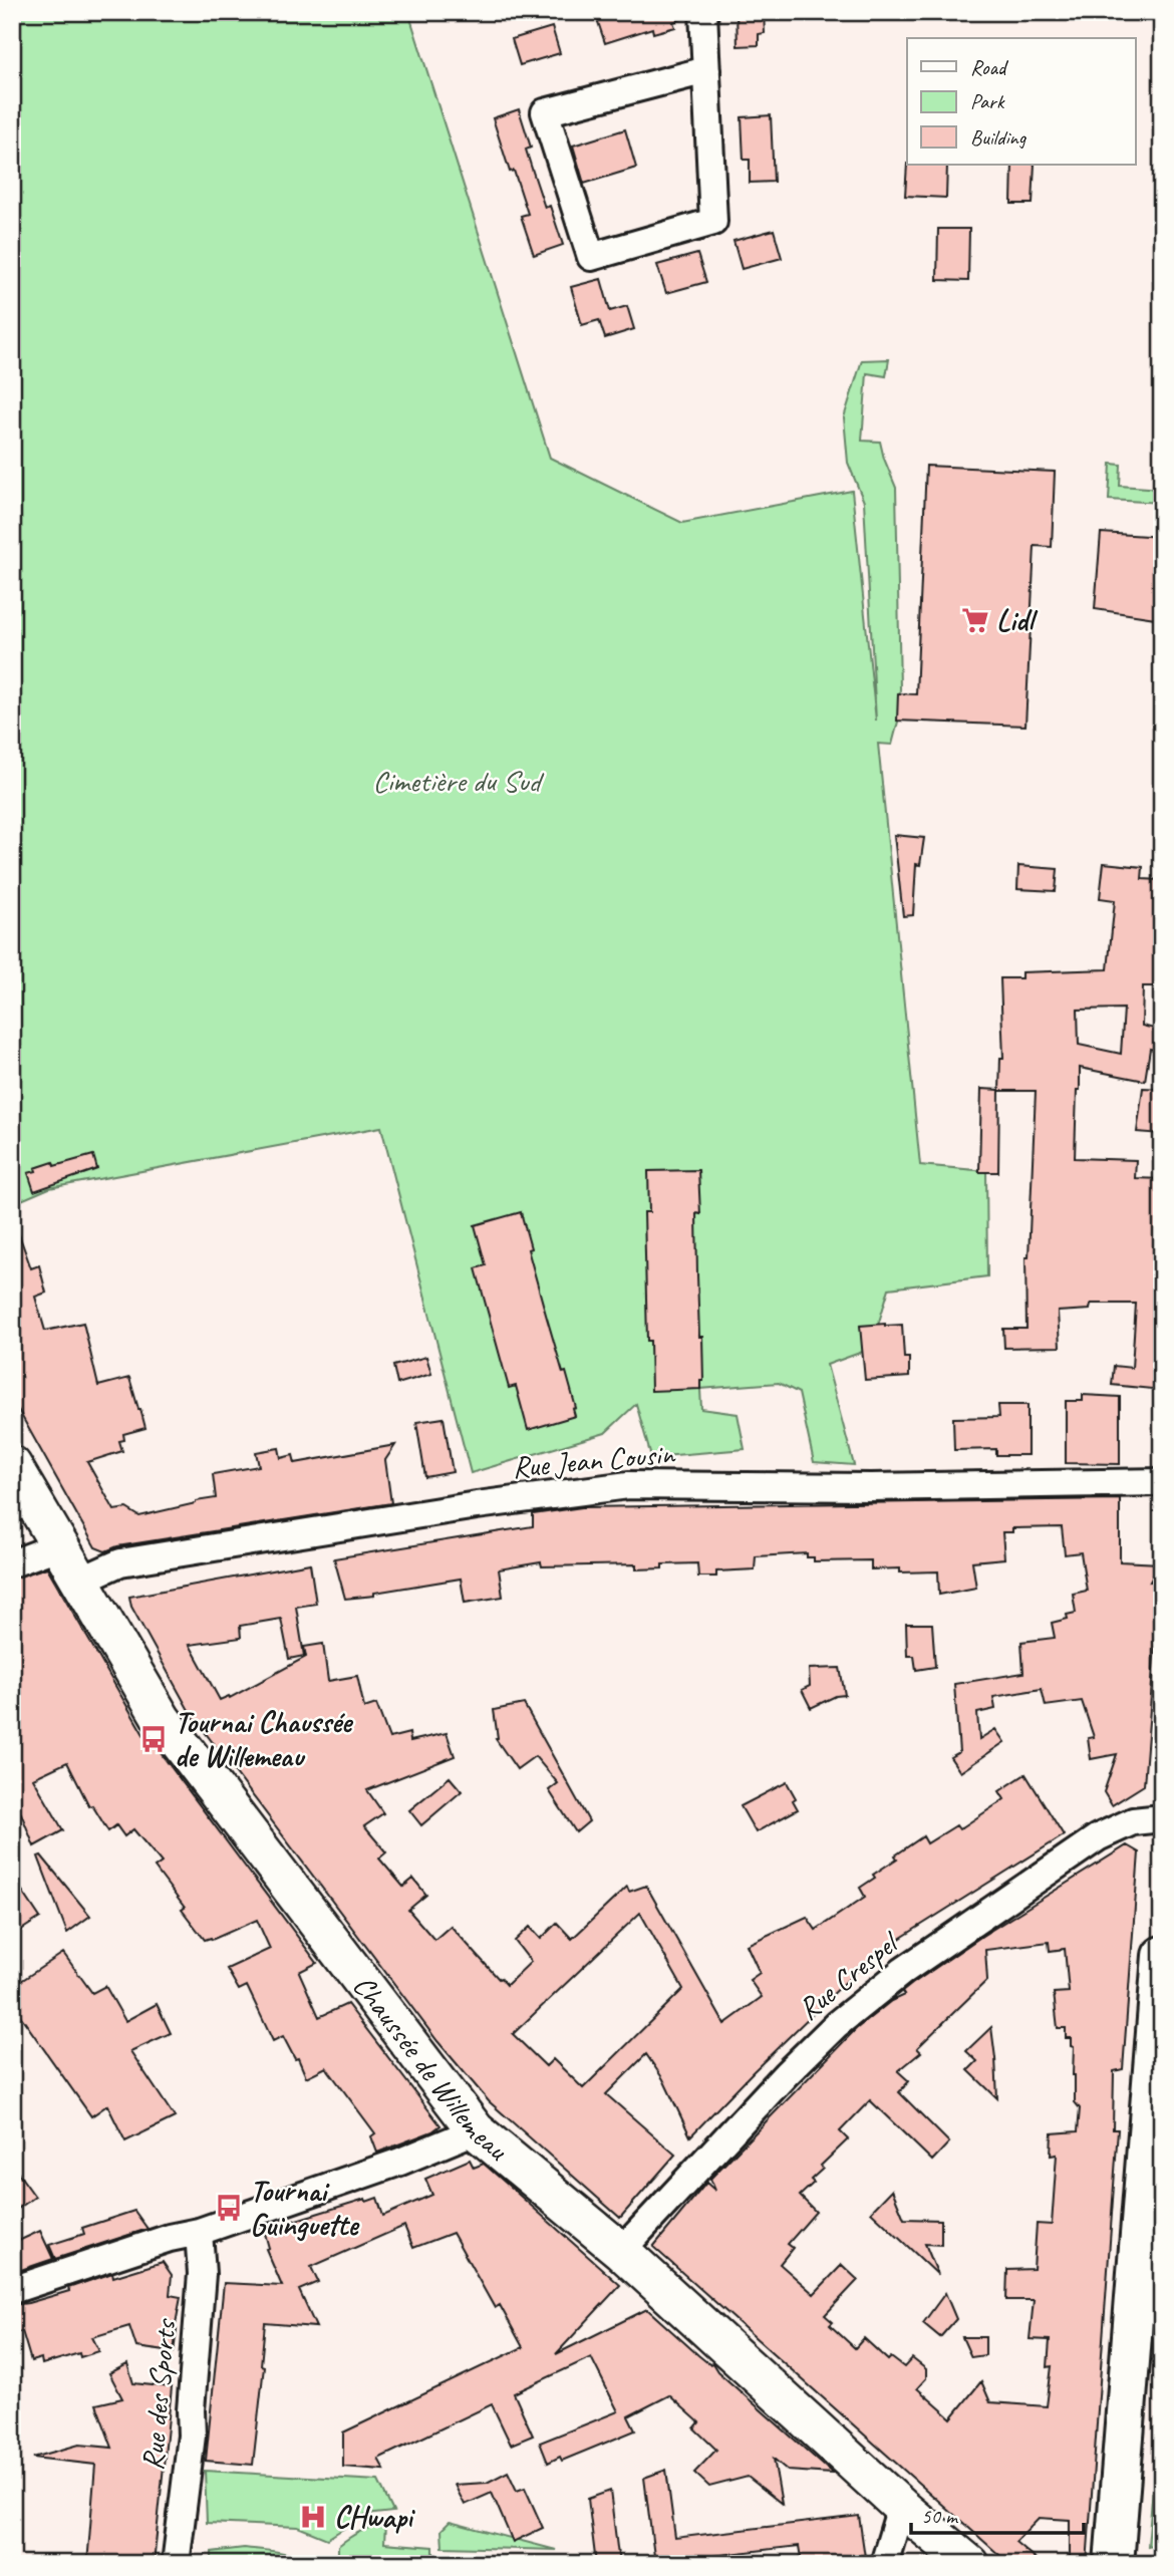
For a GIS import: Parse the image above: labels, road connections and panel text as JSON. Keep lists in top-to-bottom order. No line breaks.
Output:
{"streets":{"street":["Rue Jean Cousin","Rue Crespel","Chaussée de Willemeau","Rue des Sports"]},"crossings":[["Rue Jean Cousin","Chaussée de Willemeau"],["Rue Crespel","Chaussée de Willemeau"]],"parks":["Cimetière du Sud"],"places":{"supermarket":["Lidl"],"bus stop":["Tournai Chaussée de Willemeau","Tournai Guinguette"],"hospital":["CHwapi"]},"legend":["Road","Park","Building"],"scale_bar":"50 m"}
